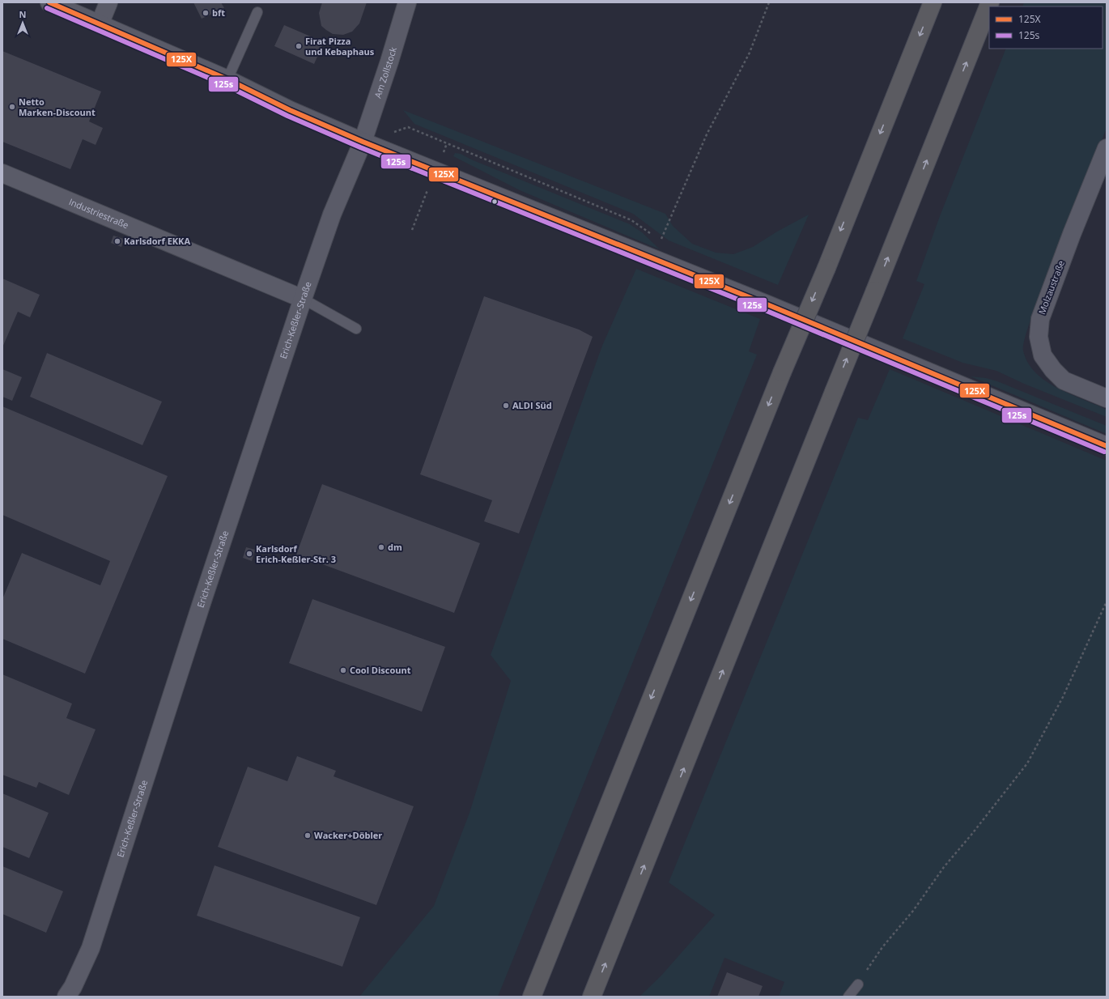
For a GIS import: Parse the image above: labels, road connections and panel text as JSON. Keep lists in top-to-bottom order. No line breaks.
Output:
{"streets":{"street":["Am Zollstock","Industriestraße","Molzaustraße","Erich-Keßler-Straße"]},"crossings":[["Am Zollstock","Erich-Keßler-Straße"],["Industriestraße","Erich-Keßler-Straße"]],"places":["bft","Firat Pizza und Kebaphaus","Netto Marken-Discount","Karlsdorf EKKA","ALDI Süd","dm","Karlsdorf Erich-Keßler-Str. 3","Cool Discount","Wacker+Döbler"],"lines":["transit line 125X","transit line 125s"],"legend":["125X","125s"],"north":"top"}
